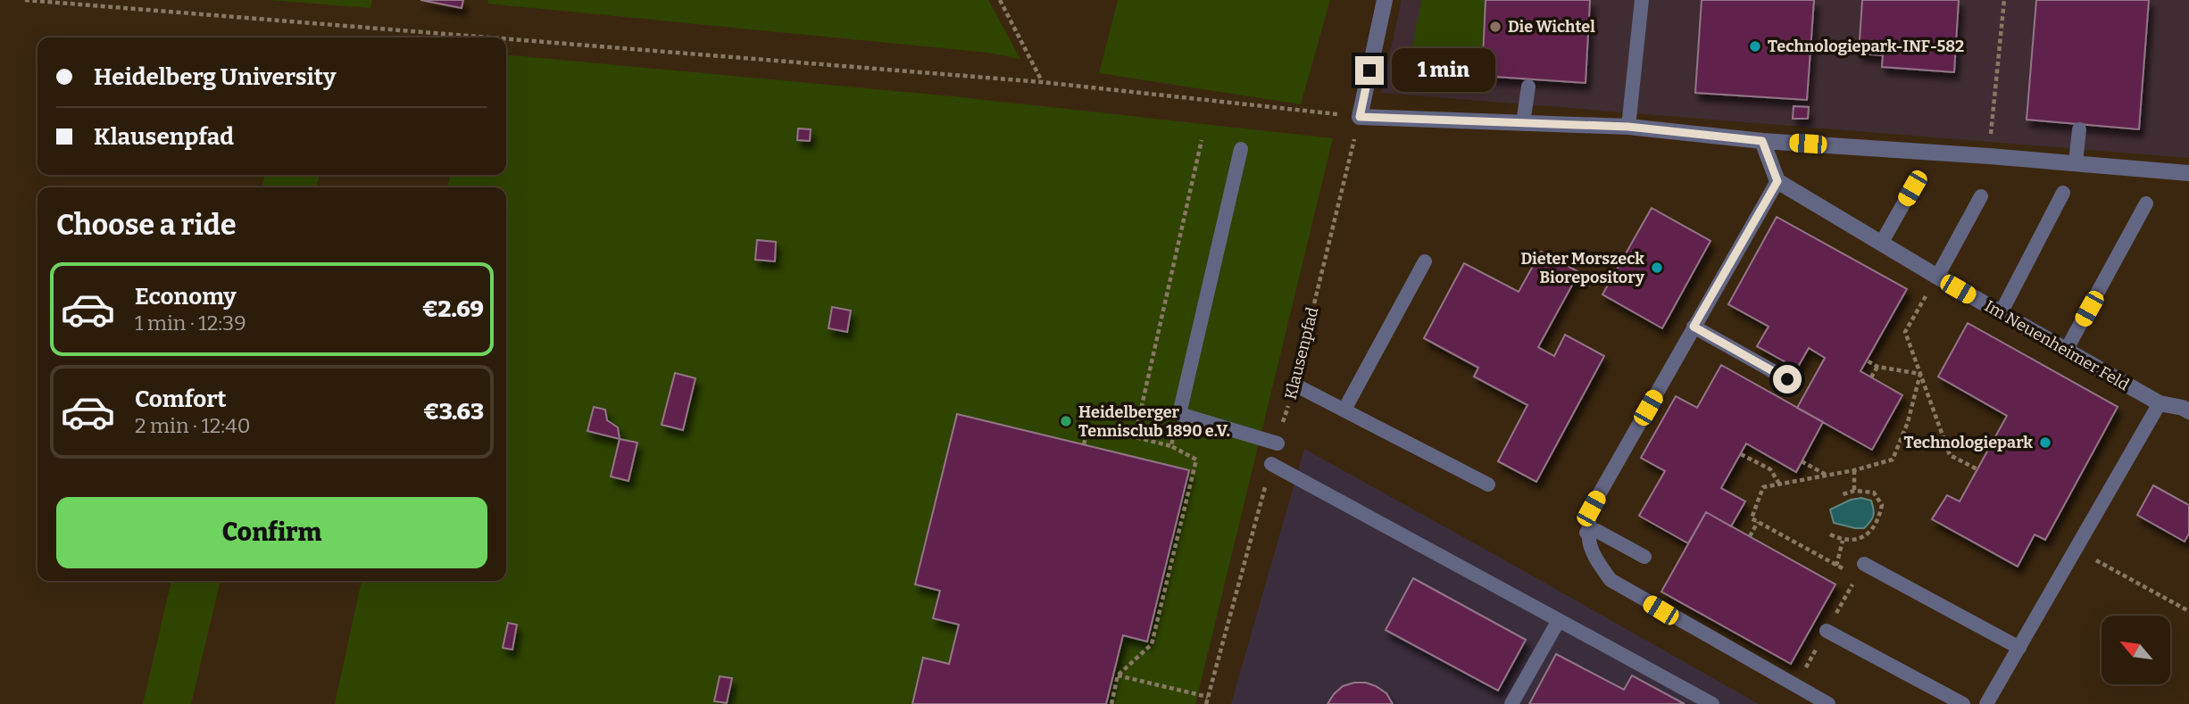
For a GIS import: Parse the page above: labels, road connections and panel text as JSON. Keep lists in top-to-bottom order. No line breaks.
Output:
{"streets":{"street":["Im Neuenheimer Feld"],"path":["Klausenpfad"]},"places":["Die Wichtel","Technologiepark-INF-582","Dieter Morszeck Biorepository","Heidelberger Tennisclub 1890 e.V.","Technologiepark"],"north":"top left","page":{"banner":["Heidelberg University","Klausenpfad"],"bubble":"1 min","heading":"Choose a ride","list":[{"name":"Economy","note":"1 min · 12:39","value":"€2.69"},{"name":"Comfort","note":"2 min · 12:40","value":"€3.63"}],"buttons":"Confirm"}}
